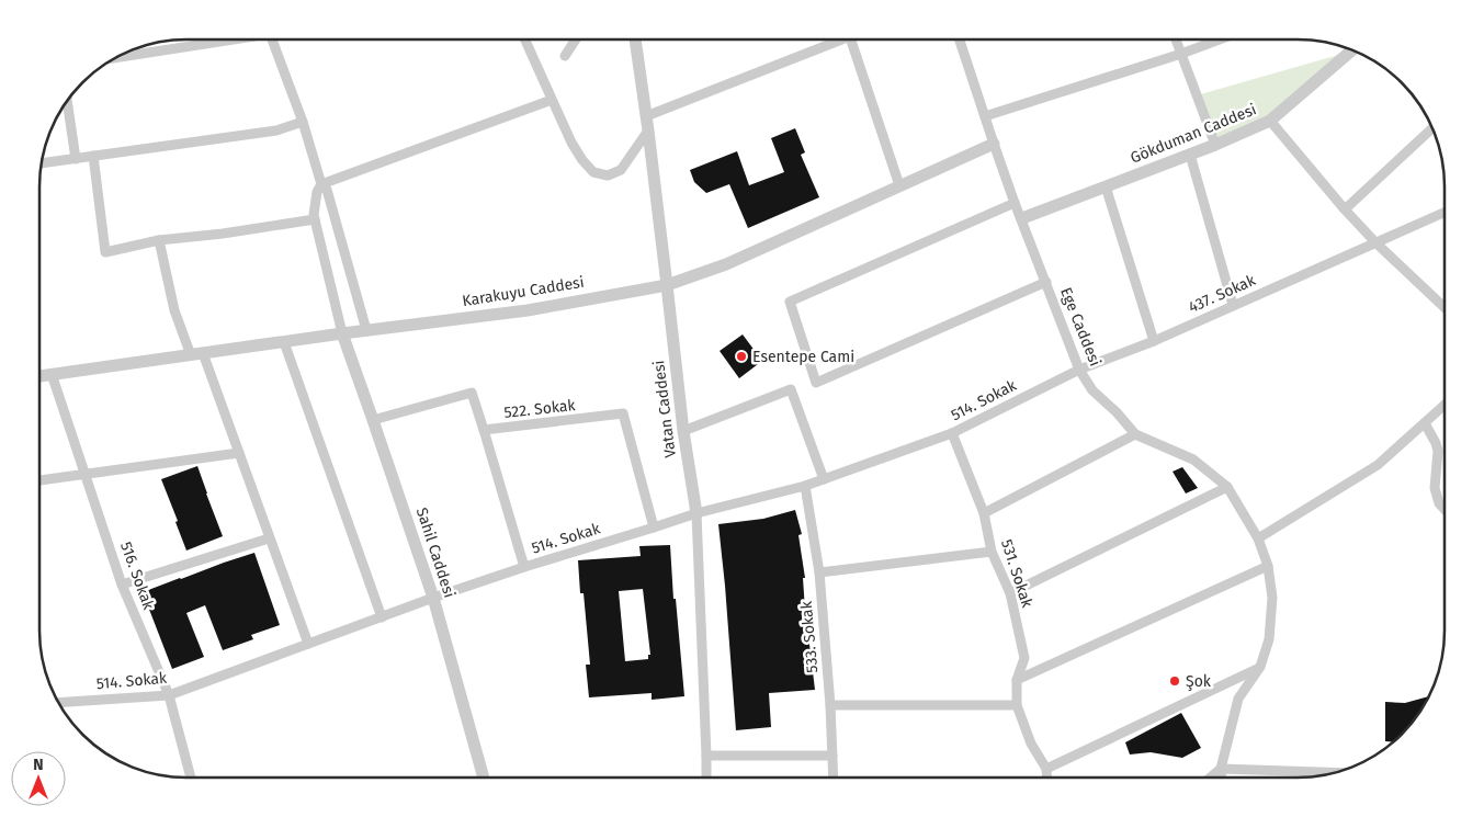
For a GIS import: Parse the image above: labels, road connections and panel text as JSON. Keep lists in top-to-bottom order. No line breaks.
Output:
{"streets":{"street":["Gökduman Caddesi","Karakuyu Caddesi","437. Sokak","Ege Caddesi","514. Sokak","522. Sokak","Vatan Caddesi","Sahil Caddesi","531. Sokak","516. Sokak","533. Sokak"]},"crossings":[["Gökduman Caddesi","Ege Caddesi"],["Karakuyu Caddesi","Ege Caddesi"],["Karakuyu Caddesi","Vatan Caddesi"],["Karakuyu Caddesi","Sahil Caddesi"],["Karakuyu Caddesi","516. Sokak"],["437. Sokak","Ege Caddesi"],["437. Sokak","514. Sokak"],["Ege Caddesi","514. Sokak"],["514. Sokak","522. Sokak"],["514. Sokak","Vatan Caddesi"],["514. Sokak","Sahil Caddesi"],["514. Sokak","531. Sokak"],["514. Sokak","516. Sokak"],["514. Sokak","533. Sokak"],["522. Sokak","Sahil Caddesi"]],"places":["Esentepe Cami","Şok"],"north":"top"}
